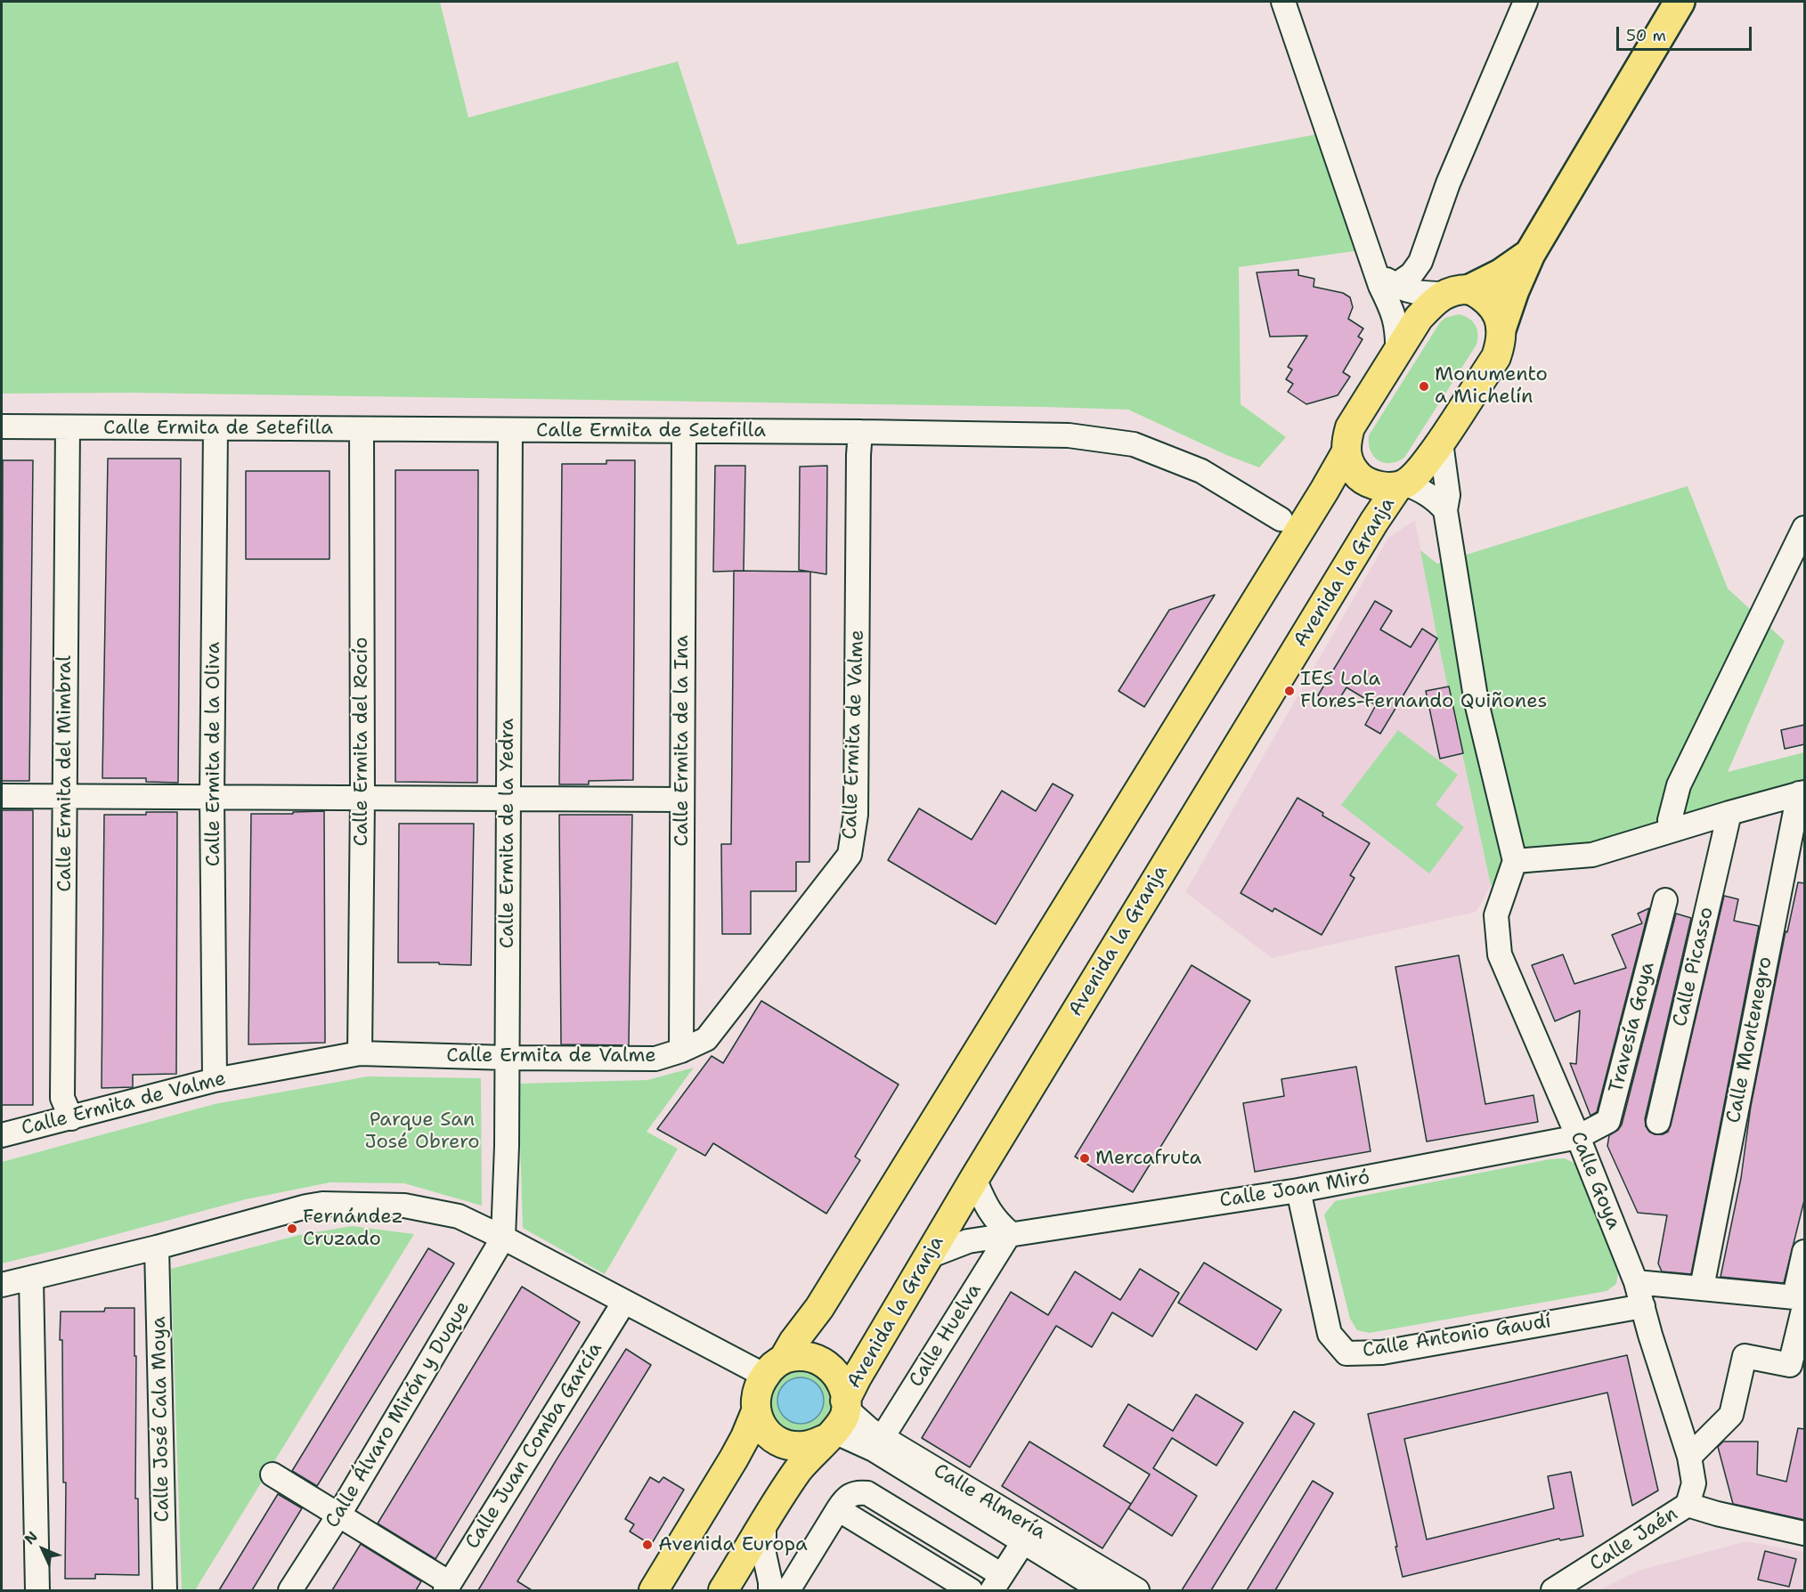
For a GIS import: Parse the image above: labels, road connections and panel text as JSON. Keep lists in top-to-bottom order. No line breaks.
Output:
{"streets":{"main road":["Avenida la Granja"],"street":["Calle Ermita de Setefilla","Calle Ermita de Valme","Calle Ermita de la Ina","Calle Ermita del Rocío","Calle Ermita de la Oliva","Calle Ermita del Mimbral","Calle Ermita de la Yedra","Calle Picasso","Travesía Goya","Calle Montenegro","Calle Goya","Calle Joan Miró","Calle Huelva","Calle Antonio Gaudí","Calle Álvaro Mirón y Duque","Calle José Cala Moya","Calle Juan Comba García","Calle Almería","Calle Jaén"]},"crossings":[["Calle Ermita de Setefilla","Calle Ermita de Valme"],["Calle Ermita de Setefilla","Calle Ermita de la Ina"],["Calle Ermita de Setefilla","Calle Ermita del Rocío"],["Calle Ermita de Setefilla","Calle Ermita de la Oliva"],["Calle Ermita de Setefilla","Calle Ermita del Mimbral"],["Calle Ermita de Setefilla","Calle Ermita de la Yedra"],["Avenida la Granja","Calle Joan Miró"],["Avenida la Granja","Calle Almería"],["Calle Ermita de Valme","Calle Ermita de la Ina"],["Calle Ermita de Valme","Calle Ermita del Rocío"],["Calle Ermita de Valme","Calle Ermita de la Oliva"],["Calle Ermita de Valme","Calle Ermita del Mimbral"],["Calle Ermita de Valme","Calle Ermita de la Yedra"],["Calle Ermita de la Yedra","Calle Álvaro Mirón y Duque"],["Travesía Goya","Calle Goya"],["Travesía Goya","Calle Joan Miró"],["Calle Goya","Calle Joan Miró"],["Calle Goya","Calle Antonio Gaudí"],["Calle Goya","Calle Jaén"],["Calle Joan Miró","Calle Huelva"],["Calle Joan Miró","Calle Antonio Gaudí"],["Calle Huelva","Calle Almería"]],"parks":["Parque San José Obrero"],"places":["Monumento a Michelín","IES Lola Flores-Fernando Quiñones","Mercafruta","Fernández Cruzado","Avenida Europa"],"scale_bar":"50 m","north":"top left"}
